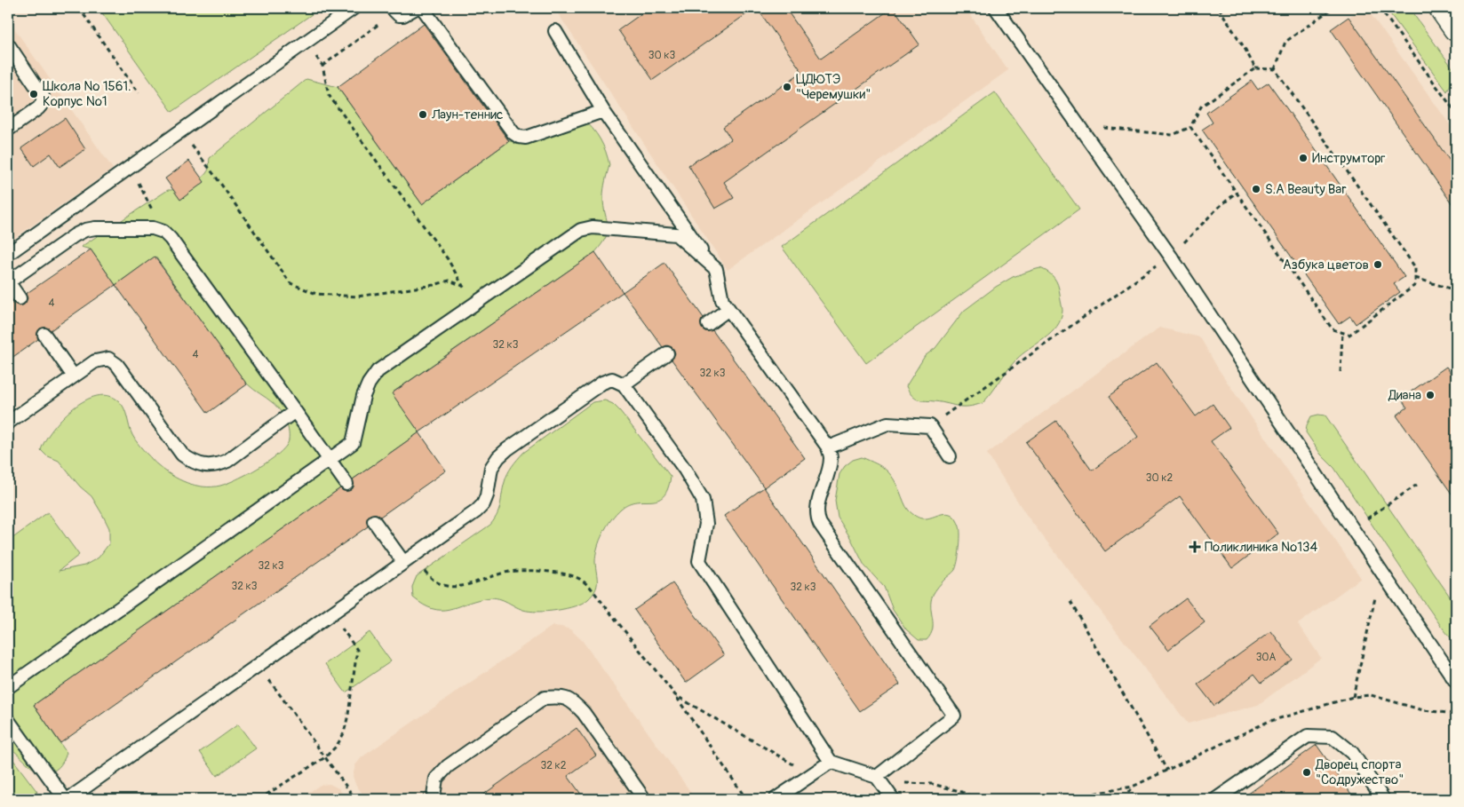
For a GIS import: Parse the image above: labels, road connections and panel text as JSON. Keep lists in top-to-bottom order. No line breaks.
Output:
{"places":{"other":["ЦДЮТЭ \"Черемушки\"","Школа № 1561. Корпус №1","Лаун-теннис","Инструмторг","S.A Beauty Bar","Азбука цветов","Диана","Дворец спорта \"Содружество\""],"health":["Поликлиника №134"]},"house_numbers":["30 к3","4","32 к3","4","32 к3","30 к2","32 к3","32 к3","32 к3","30А","32 к2"]}
